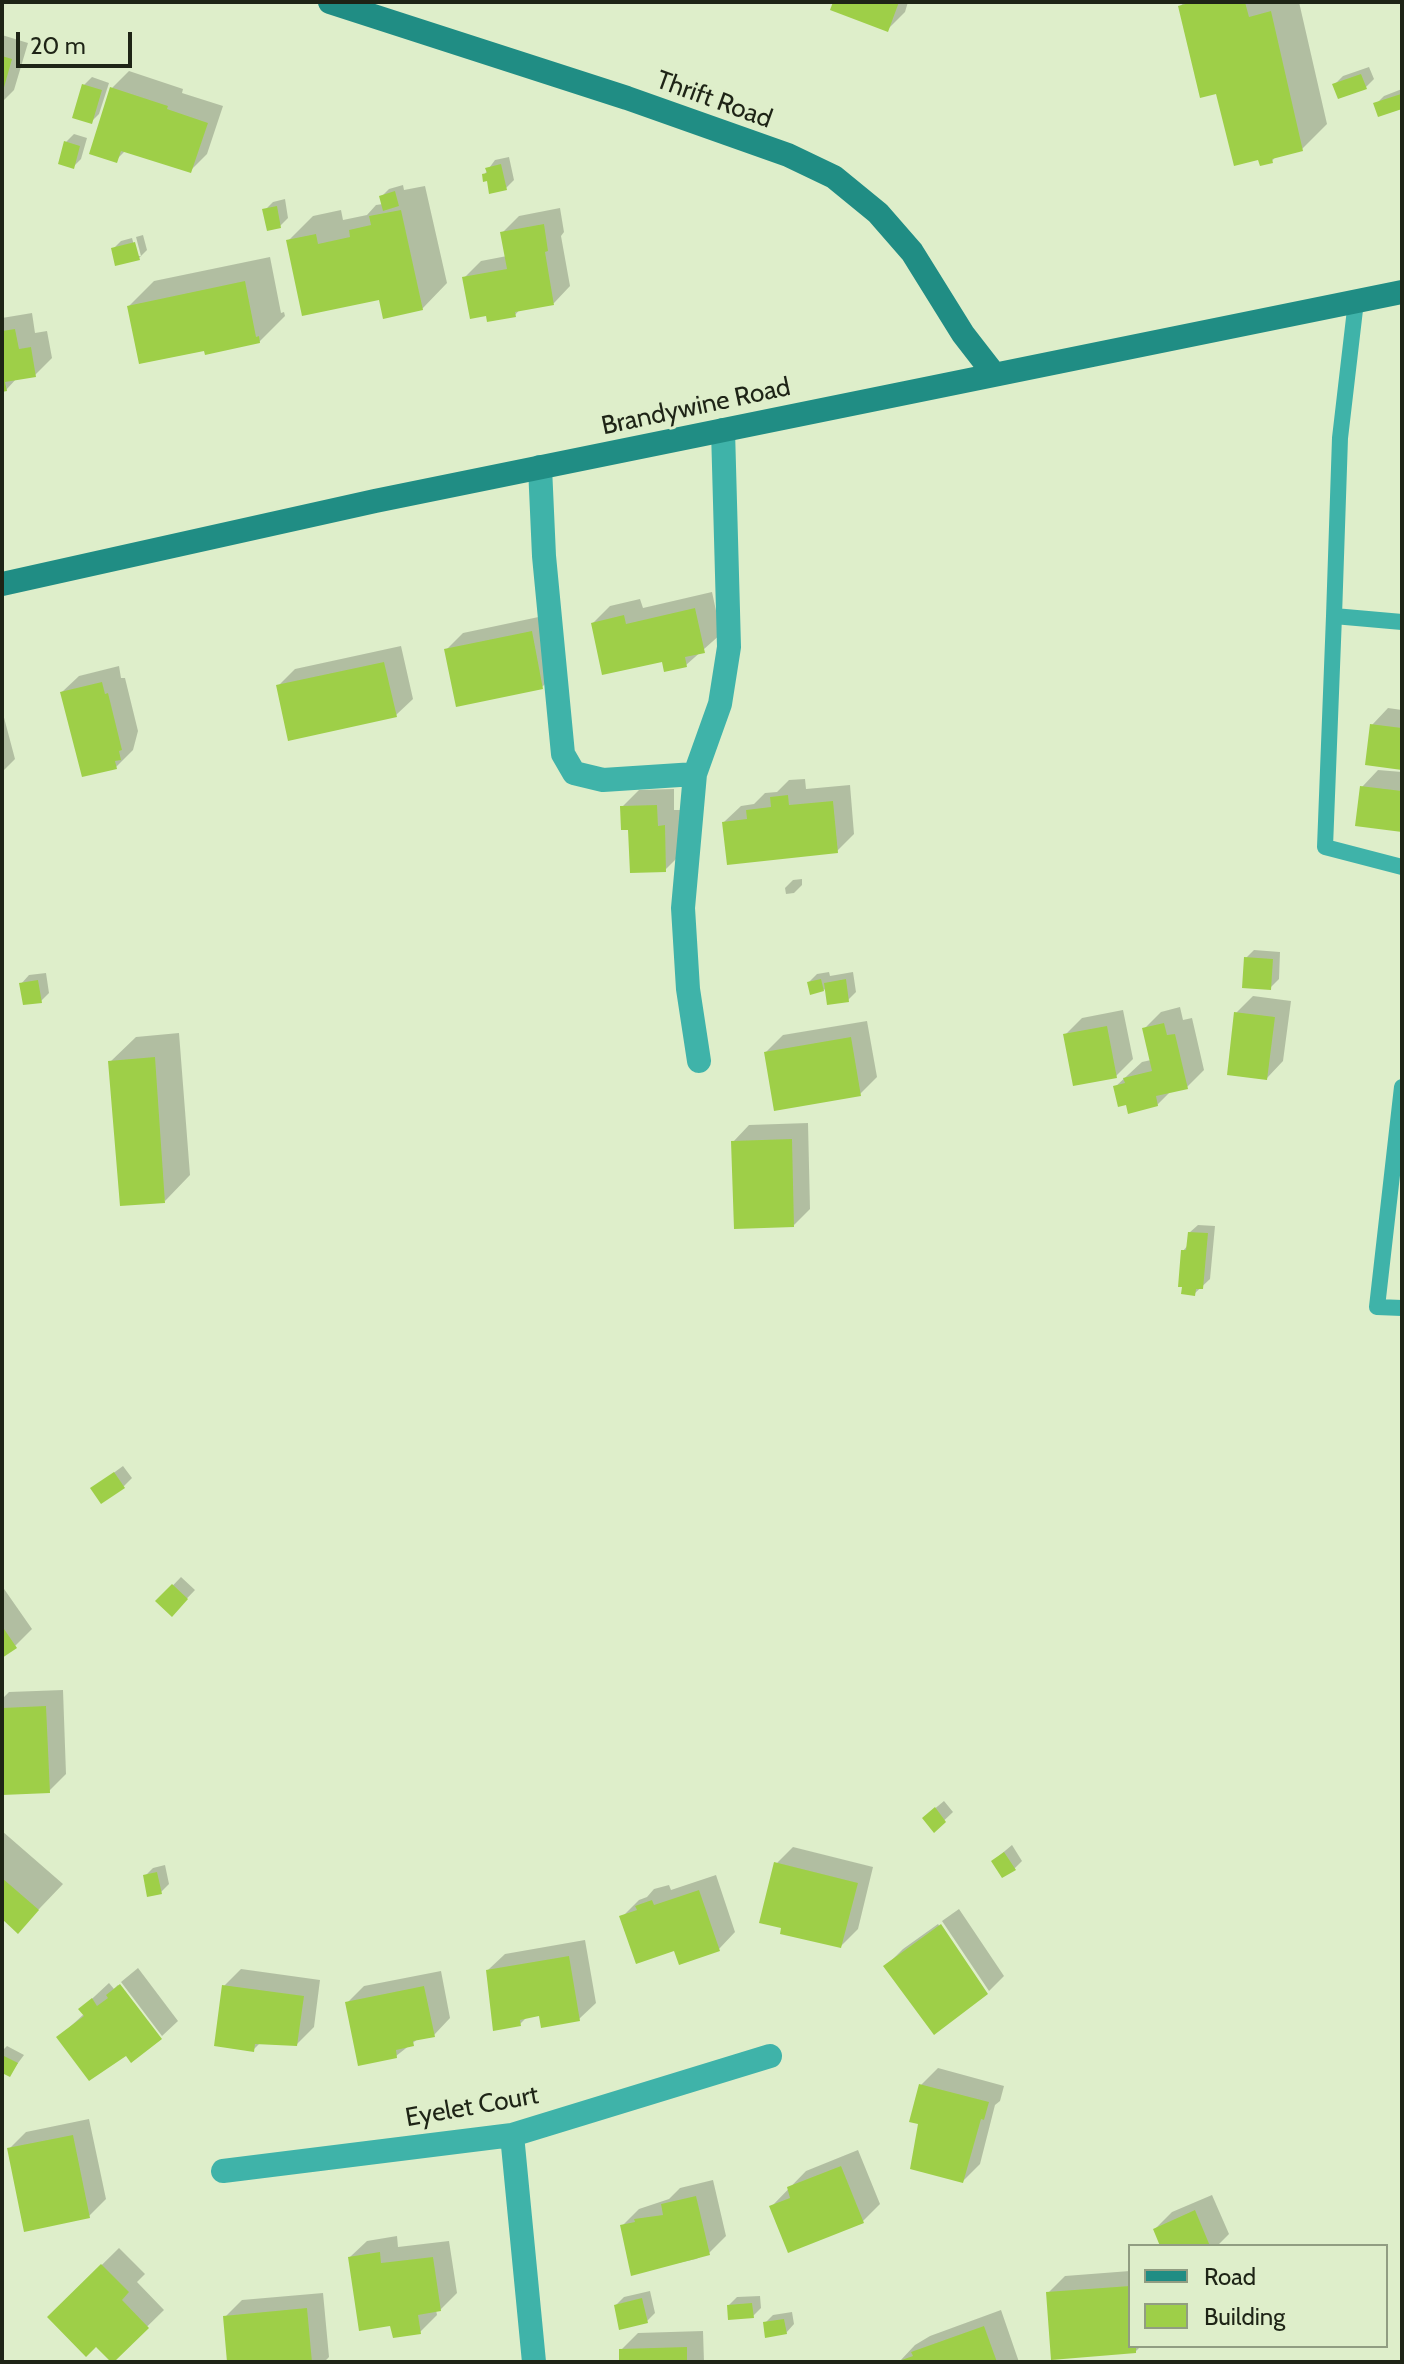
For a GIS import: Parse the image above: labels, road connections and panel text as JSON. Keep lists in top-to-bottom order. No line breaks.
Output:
{"streets":{"main road":["Thrift Road","Brandywine Road"],"street":["Eyelet Court"]},"crossings":[["Thrift Road","Brandywine Road"]],"legend":["Road","Building"],"scale_bar":"20 m"}
